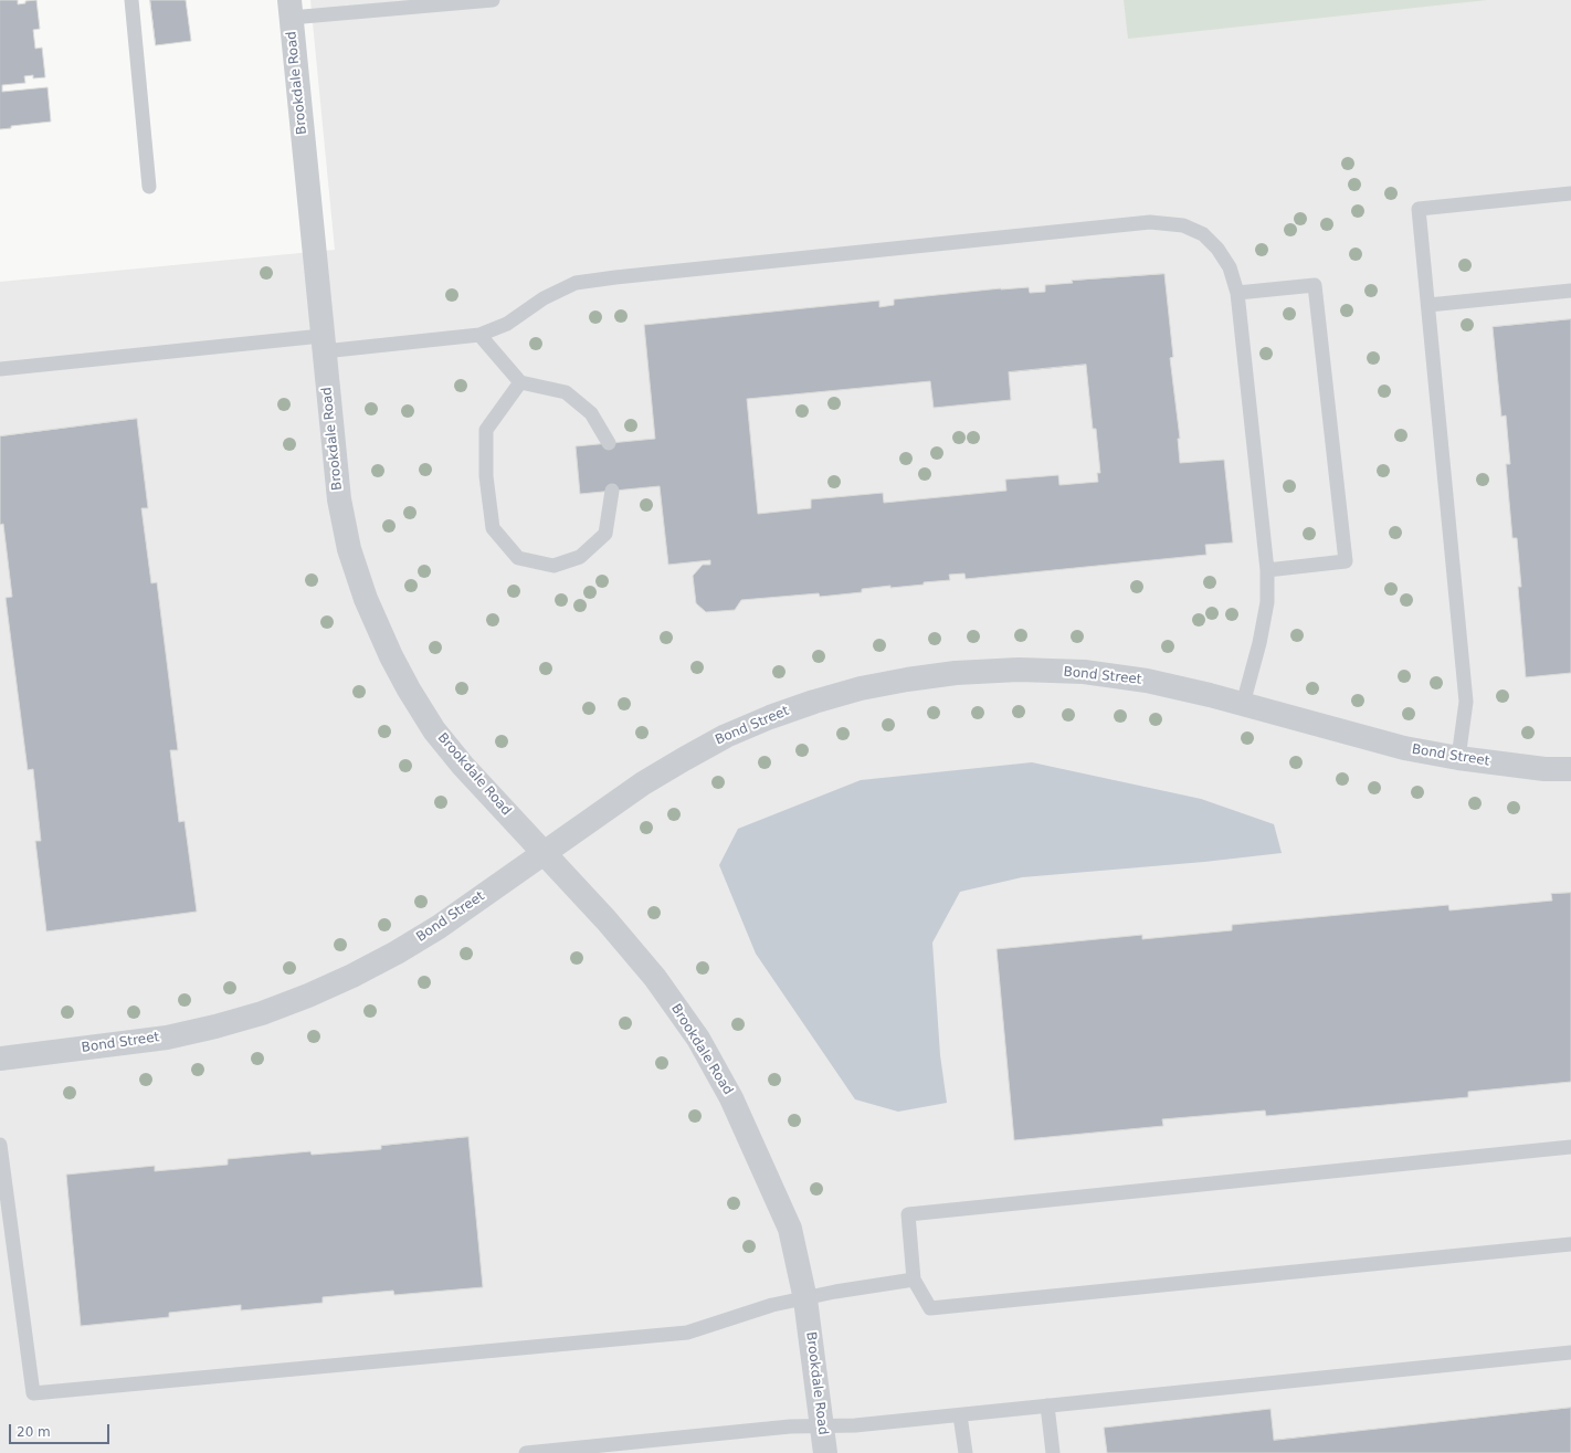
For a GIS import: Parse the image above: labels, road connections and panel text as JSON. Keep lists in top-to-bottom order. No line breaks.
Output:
{"streets":{"street":["Brookdale Road","Bond Street"]},"crossings":[["Brookdale Road","Bond Street"]],"scale_bar":"20 m"}
